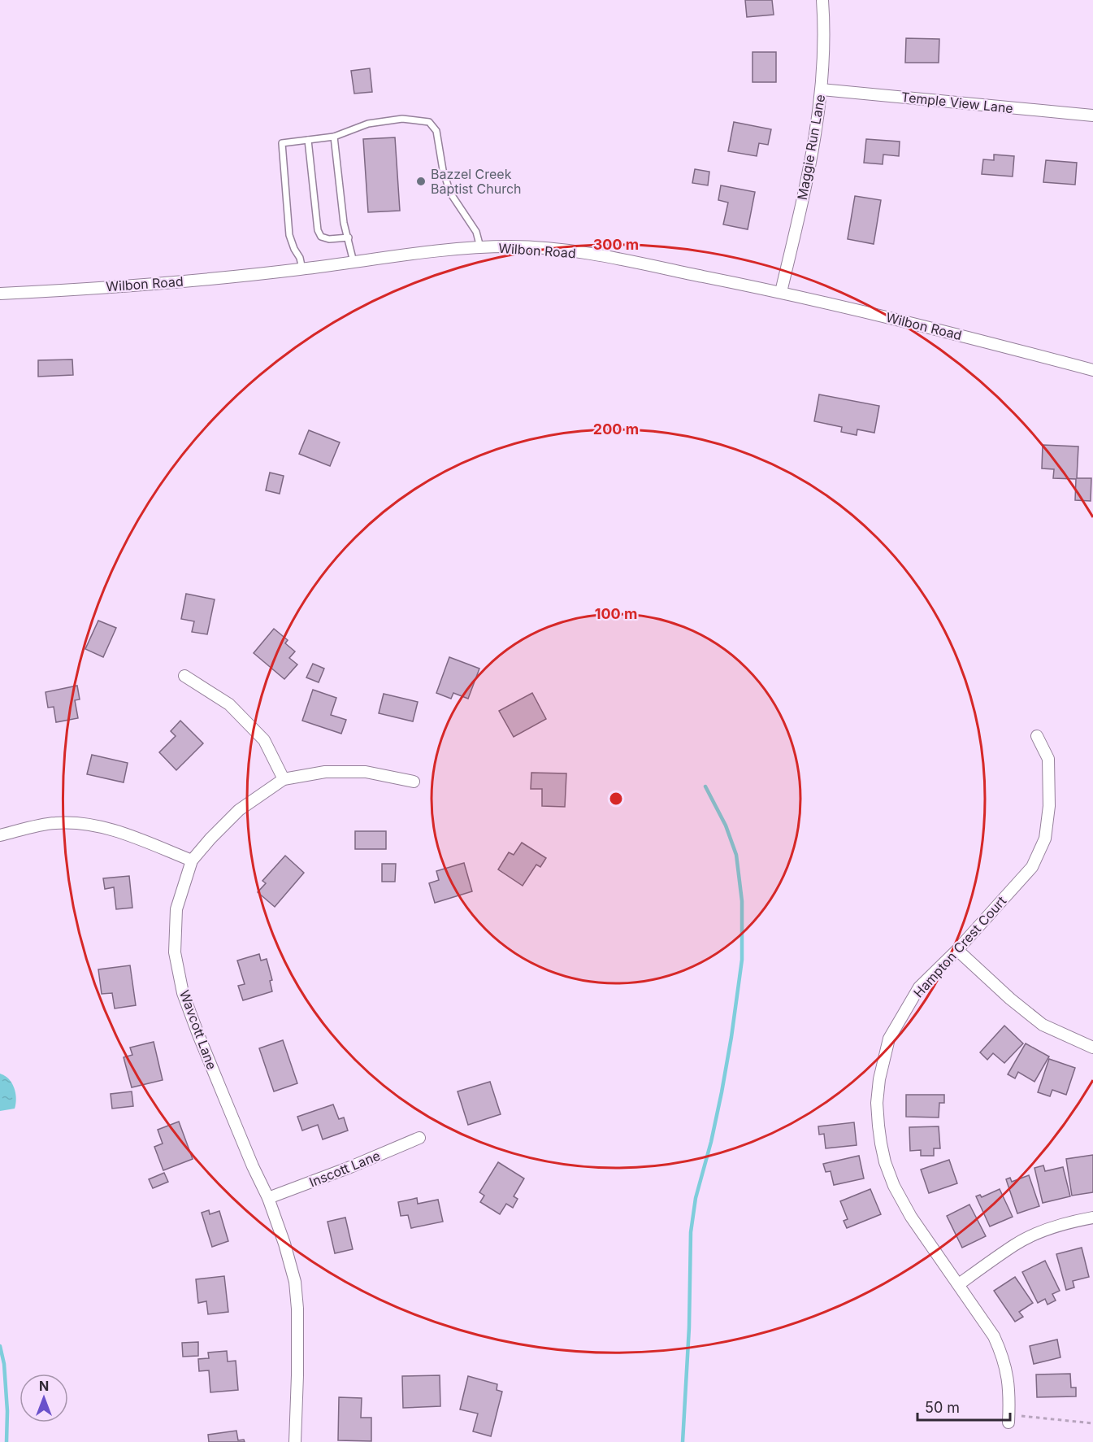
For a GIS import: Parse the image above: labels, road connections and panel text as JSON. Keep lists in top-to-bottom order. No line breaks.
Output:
{"streets":{"street":["Temple View Lane","Maggie Run Lane","Wilbon Road","Hampton Crest Court","Wavcott Lane","Inscott Lane"]},"crossings":[["Temple View Lane","Maggie Run Lane"],["Maggie Run Lane","Wilbon Road"],["Wavcott Lane","Inscott Lane"]],"places":["Bazzel Creek Baptist Church"],"scale_bar":"50 m","north":"top","rings":["300 m","200 m","100 m"]}
